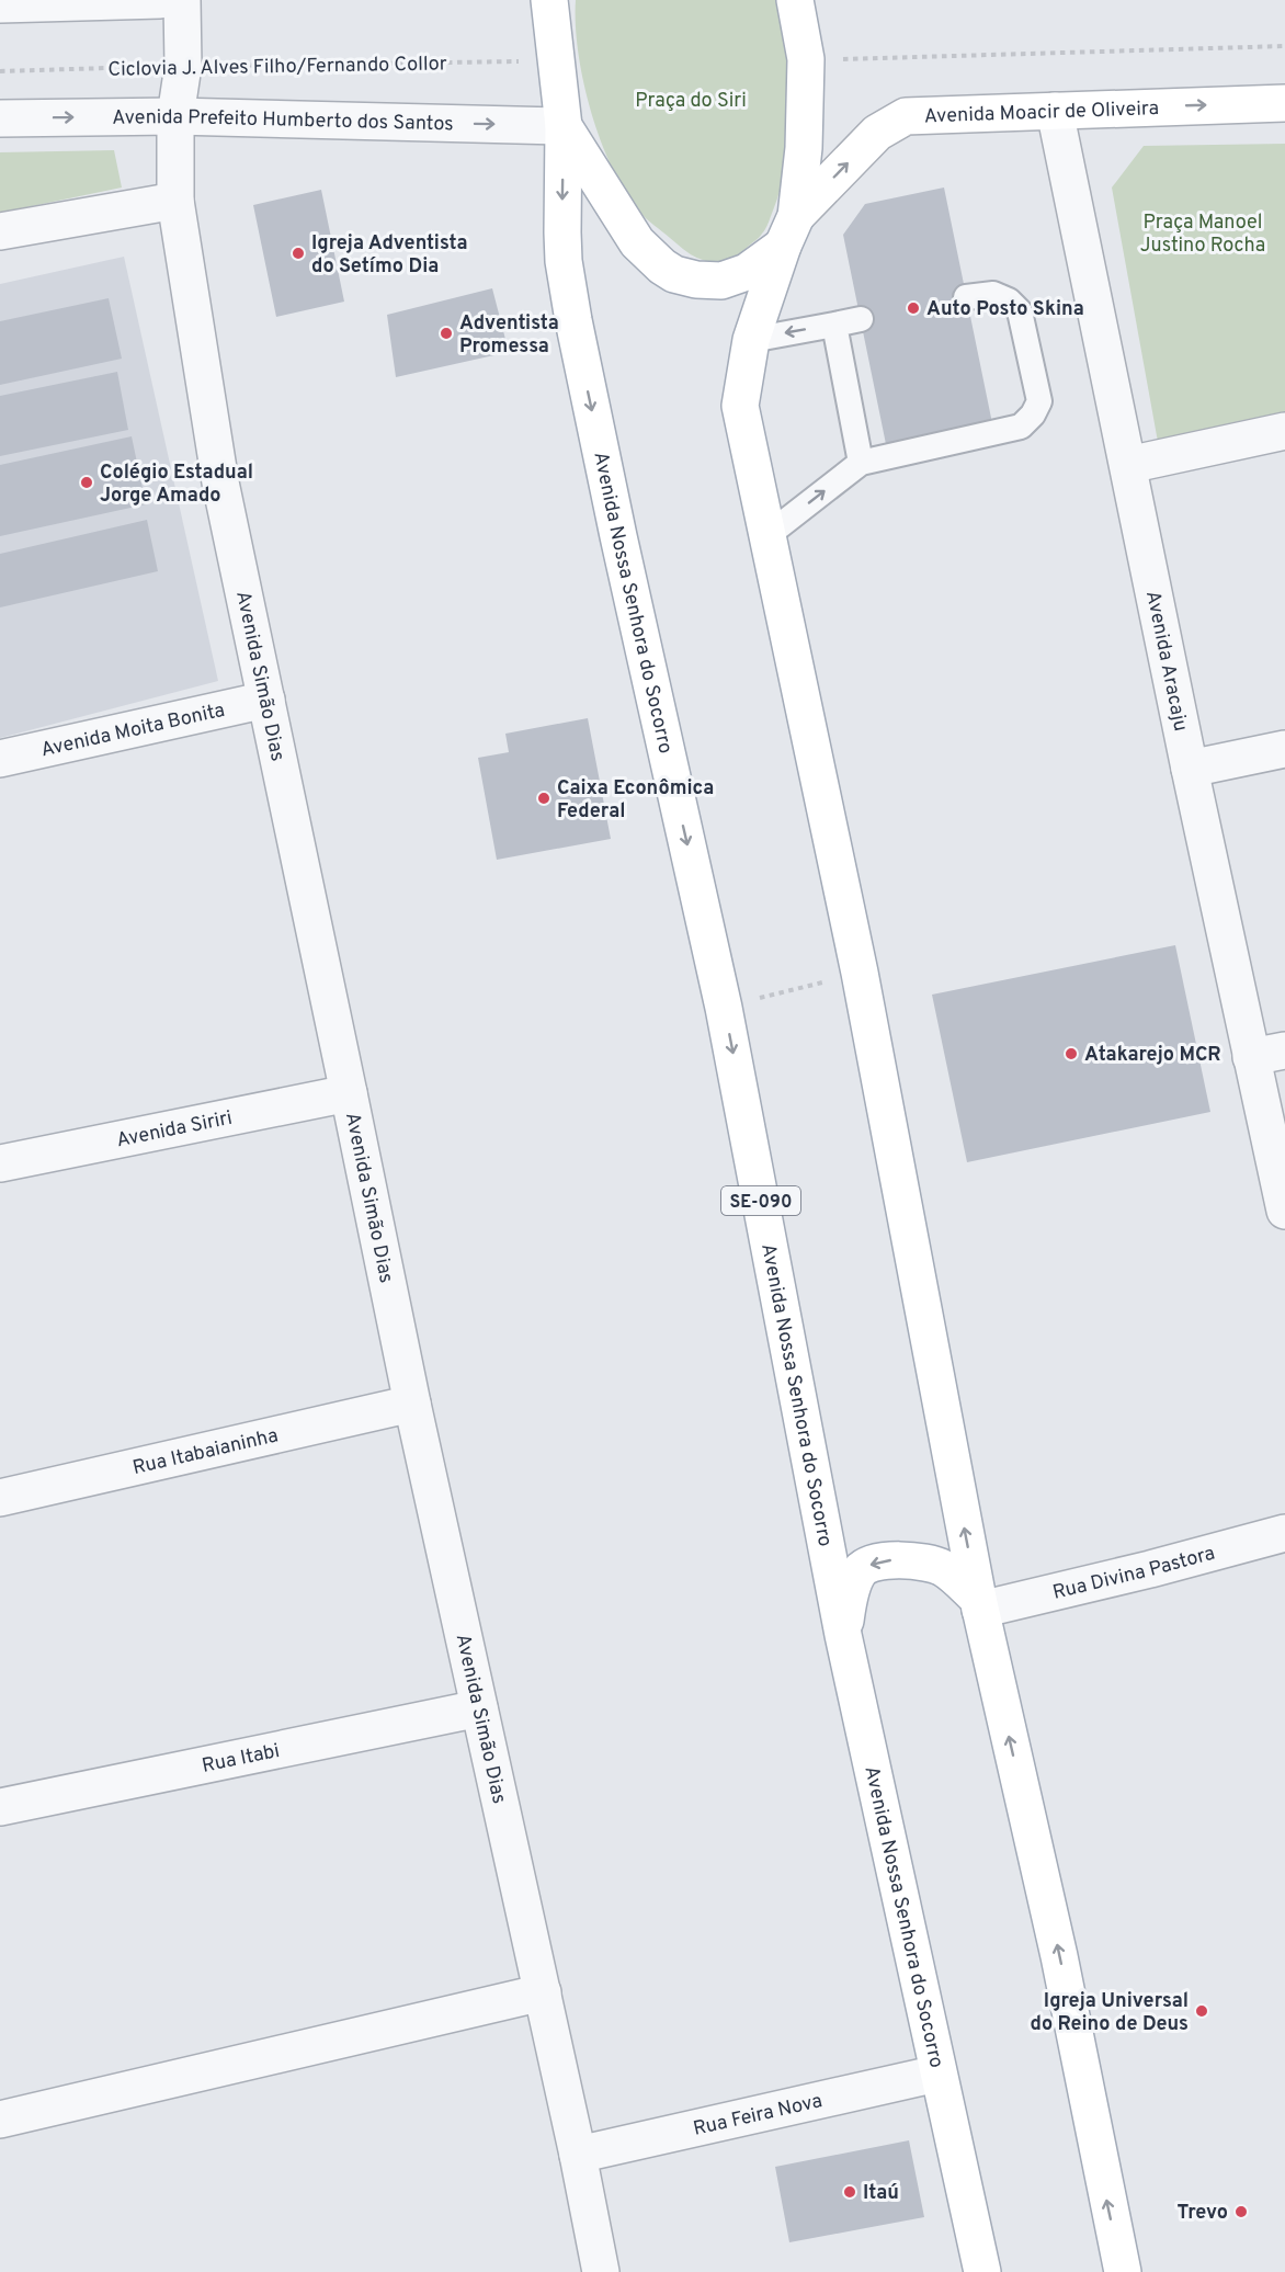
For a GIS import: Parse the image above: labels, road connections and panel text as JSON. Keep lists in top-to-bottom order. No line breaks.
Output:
{"streets":{"main road":["Avenida Moacir de Oliveira","Avenida Nossa Senhora do Socorro","SE-090"],"street":["Avenida Prefeito Humberto dos Santos","Avenida Aracaju","Avenida Simão Dias","Avenida Moita Bonita","Avenida Siriri","Rua Itabaianinha","Rua Divina Pastora","Rua Itabi","Rua Feira Nova"],"path":["Ciclovia J. Alves Filho/Fernando Collor"]},"crossings":[["Ciclovia J. Alves Filho/Fernando Collor","Avenida Nossa Senhora do Socorro"],["Ciclovia J. Alves Filho/Fernando Collor","Avenida Simão Dias"],["Avenida Moacir de Oliveira","Avenida Prefeito Humberto dos Santos"],["Avenida Moacir de Oliveira","Avenida Nossa Senhora do Socorro"],["Avenida Moacir de Oliveira","Avenida Aracaju"],["Avenida Prefeito Humberto dos Santos","Avenida Nossa Senhora do Socorro"],["Avenida Prefeito Humberto dos Santos","Avenida Simão Dias"],["Avenida Nossa Senhora do Socorro","Rua Feira Nova"],["Avenida Simão Dias","Avenida Moita Bonita"],["Avenida Simão Dias","Avenida Siriri"],["Avenida Simão Dias","Rua Itabaianinha"],["Avenida Simão Dias","Rua Itabi"],["Avenida Simão Dias","Rua Feira Nova"]],"one_way":["Avenida Moacir de Oliveira"],"parks":["Praça do Siri","Praça Manoel Justino Rocha"],"places":["Igreja Adventista do Setímo Dia","Auto Posto Skina","Adventista Promessa","Colégio Estadual Jorge Amado","Caixa Econômica Federal","Atakarejo MCR","Igreja Universal do Reino de Deus","Itaú","Trevo"]}
